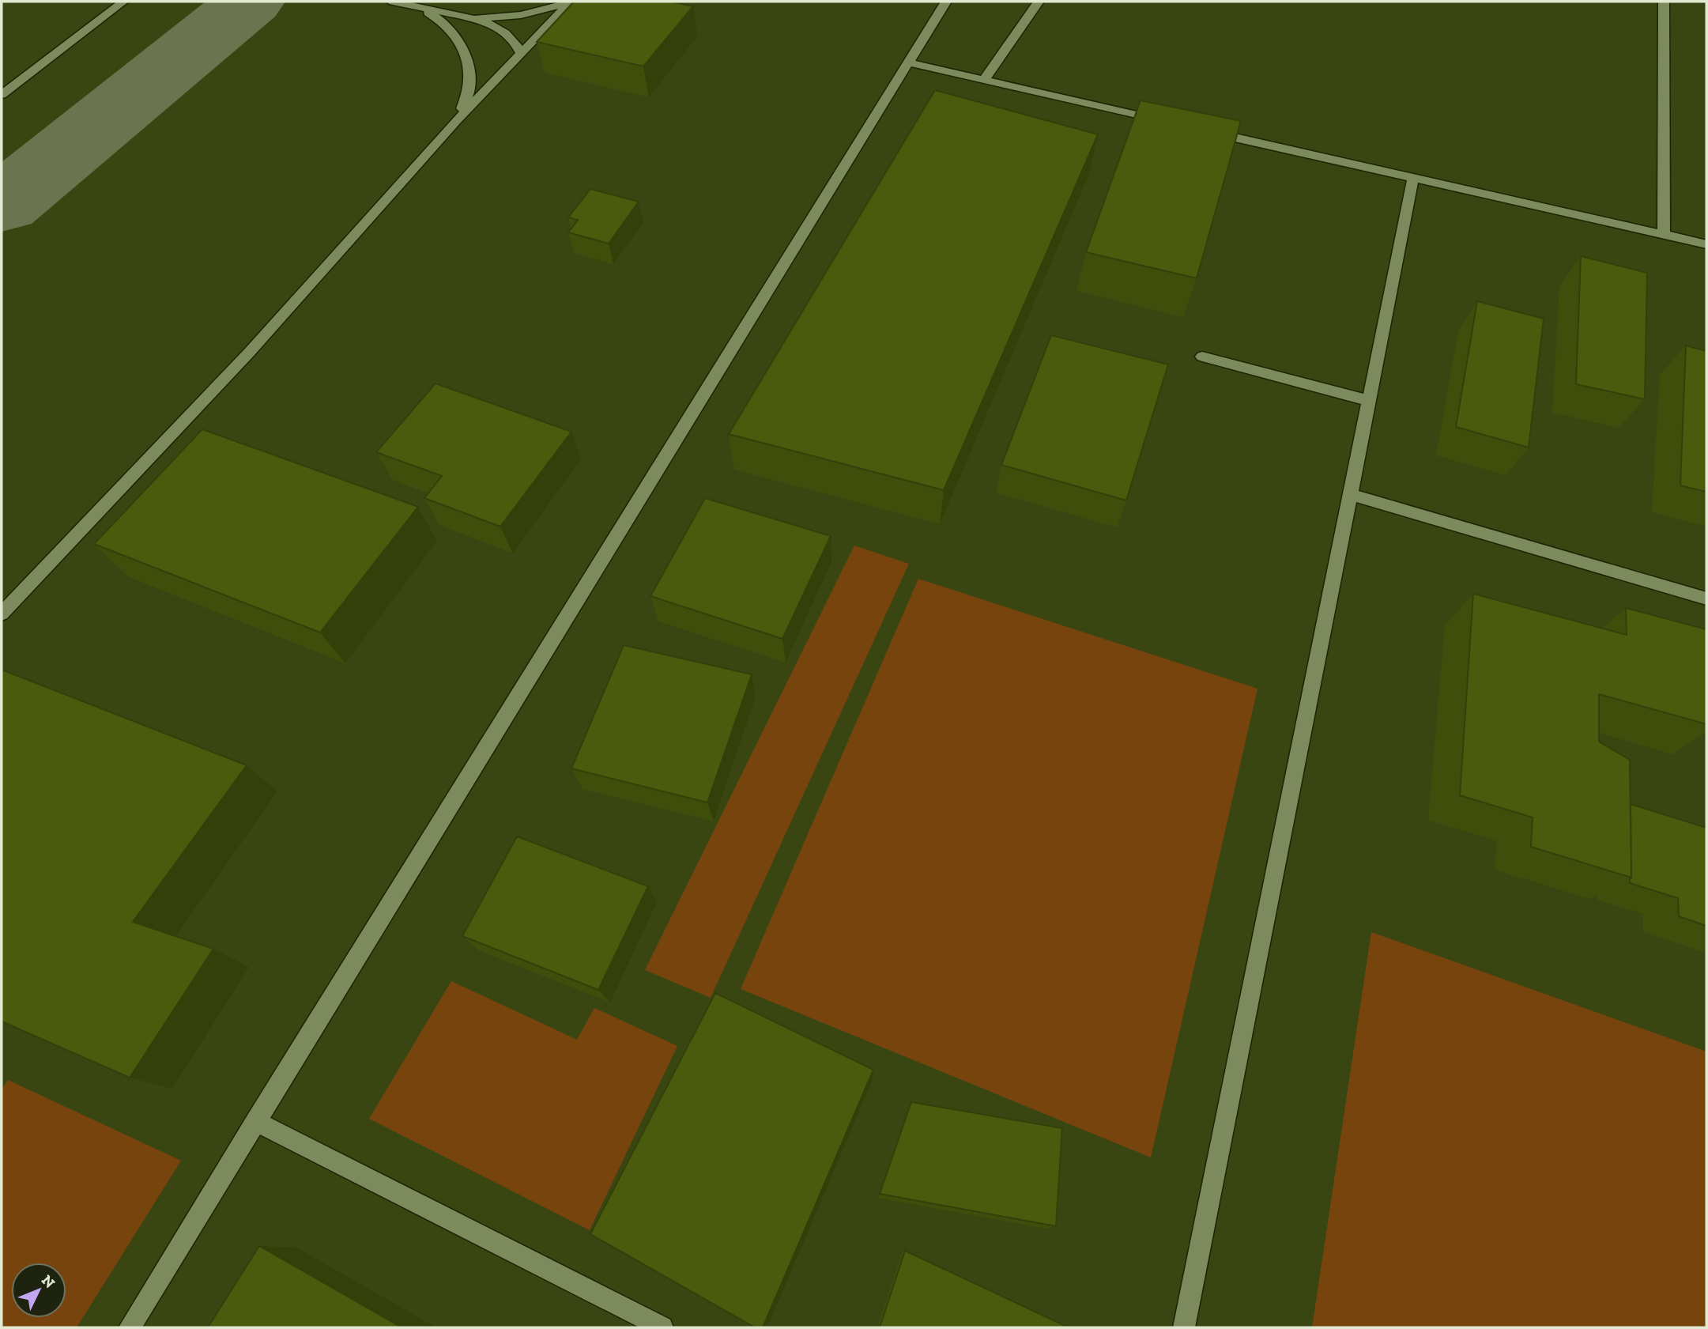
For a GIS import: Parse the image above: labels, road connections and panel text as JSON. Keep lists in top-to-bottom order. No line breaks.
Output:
{"north":"top right"}
